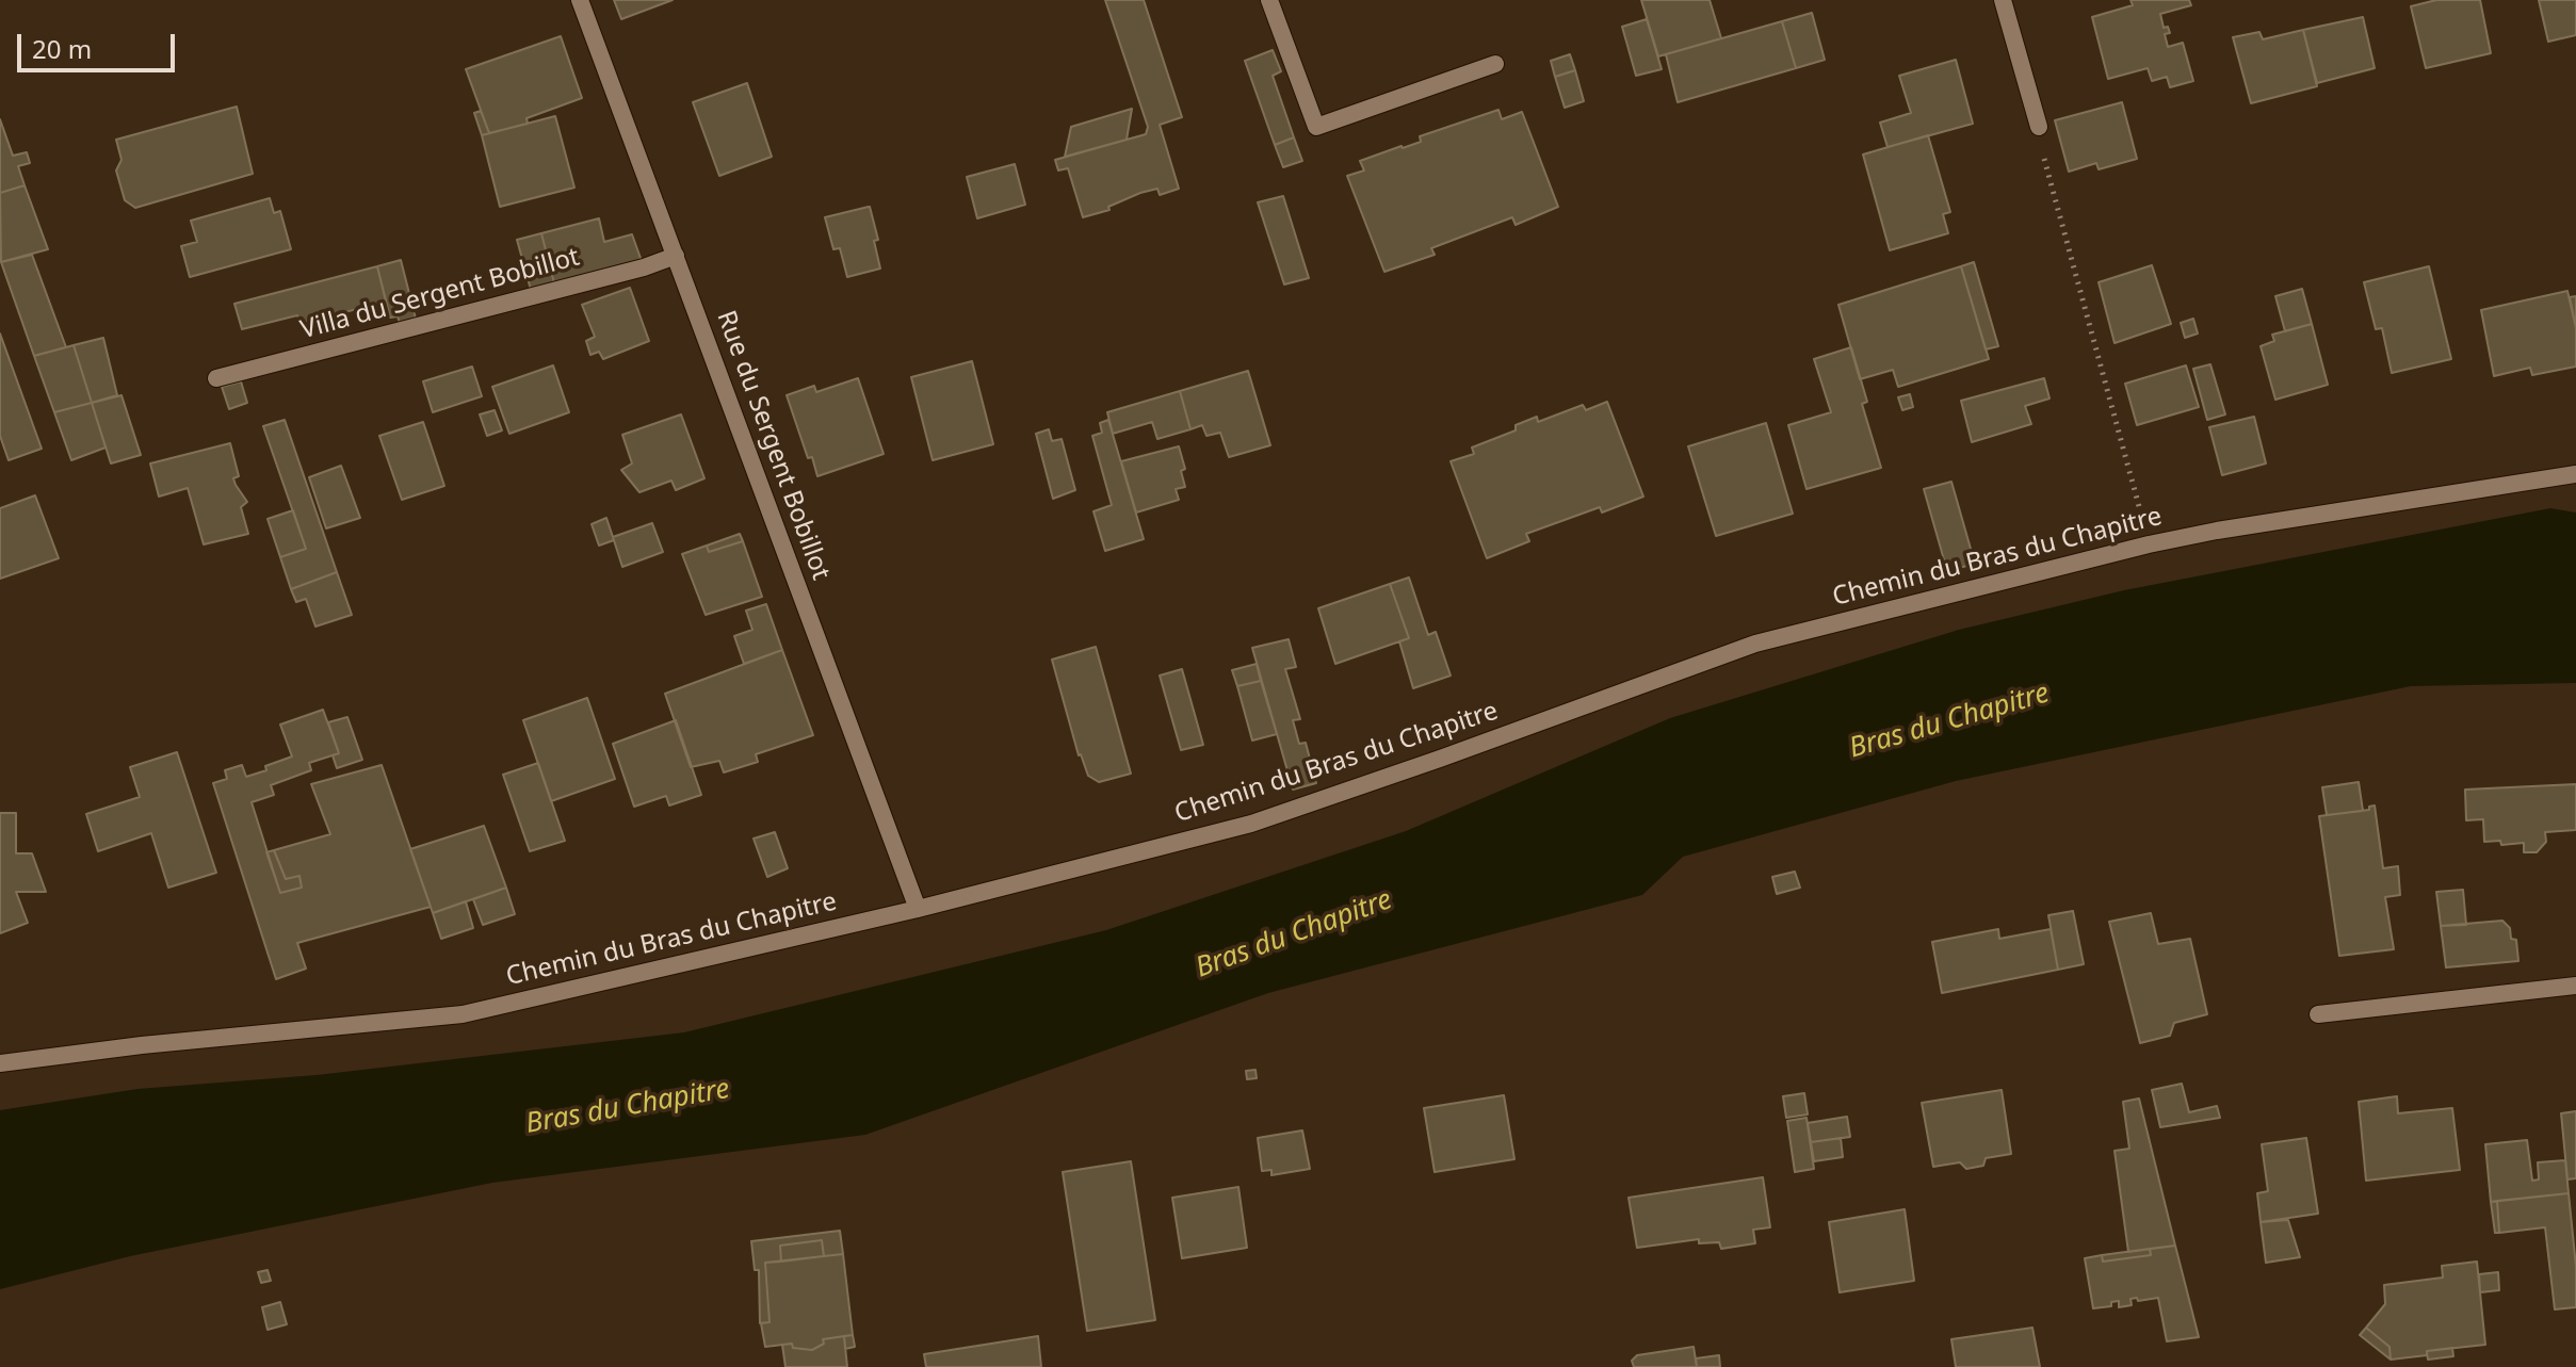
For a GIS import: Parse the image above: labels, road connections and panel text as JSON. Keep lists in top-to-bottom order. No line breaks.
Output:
{"streets":{"street":["Villa du Sergent Bobillot","Rue du Sergent Bobillot","Chemin du Bras du Chapitre"]},"crossings":[["Villa du Sergent Bobillot","Rue du Sergent Bobillot"],["Rue du Sergent Bobillot","Chemin du Bras du Chapitre"]],"water":["Bras du Chapitre"],"scale_bar":"20 m"}
